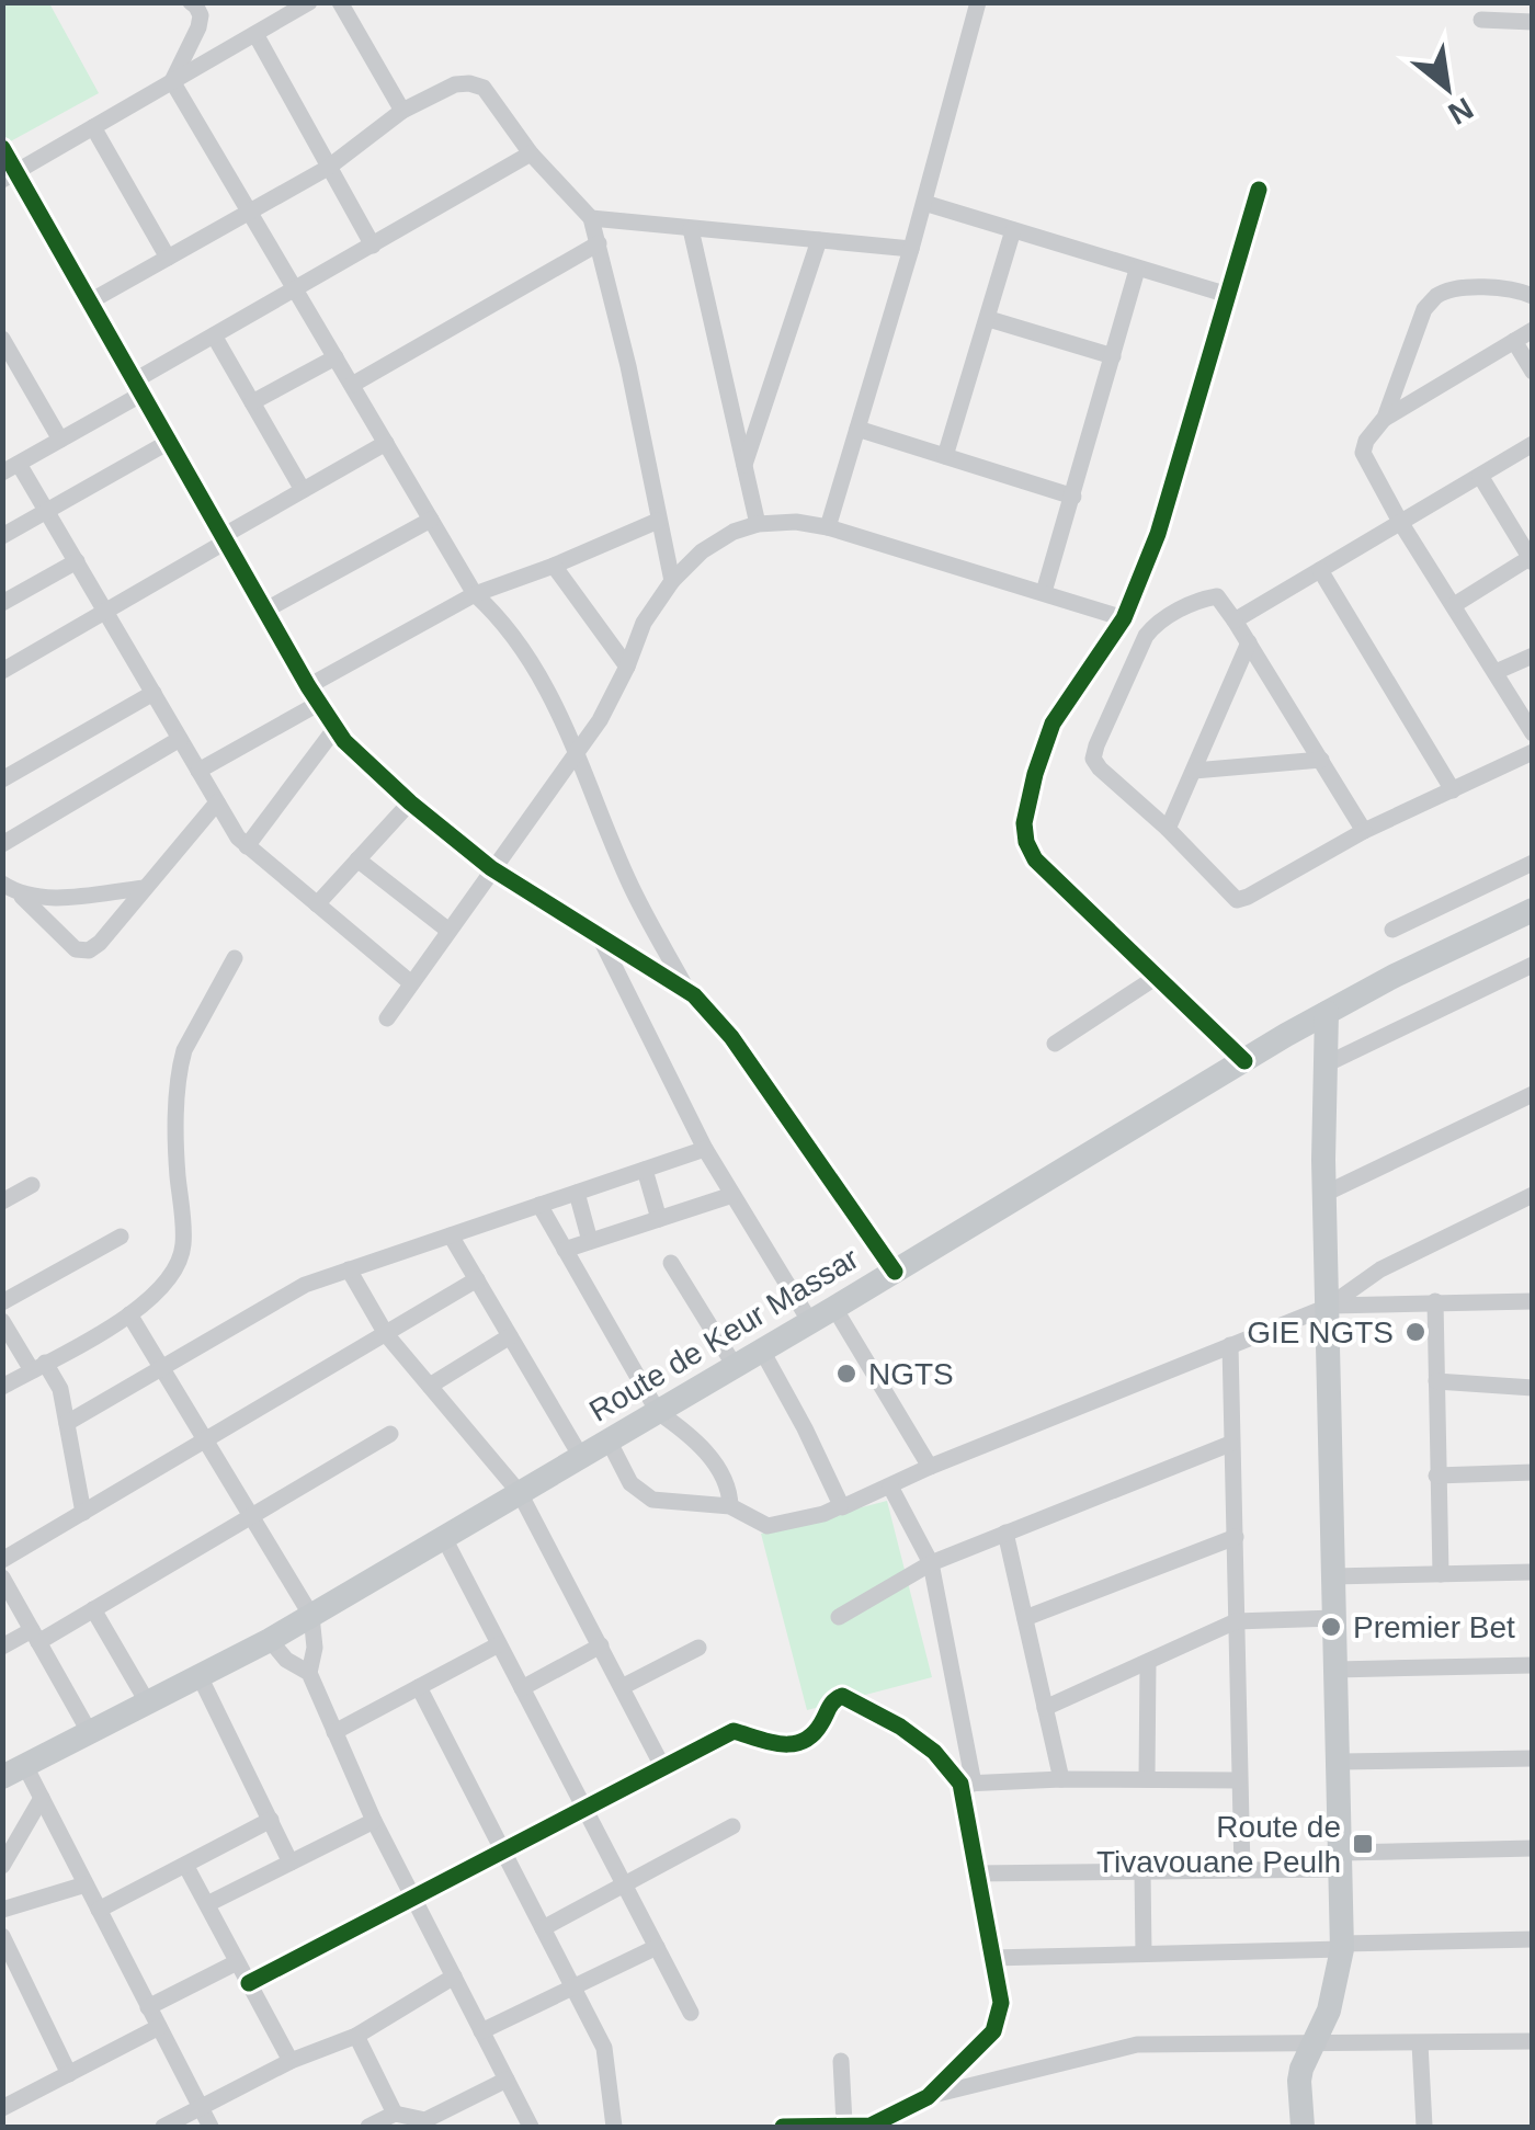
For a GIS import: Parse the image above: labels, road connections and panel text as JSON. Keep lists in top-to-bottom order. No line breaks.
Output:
{"streets":{"main road":["Route de Keur Massar"]},"places":{"other":["GIE NGTS","NGTS","Premier Bet"],"transit":["Route de Tivavouane Peulh"]},"north":"bottom right"}
